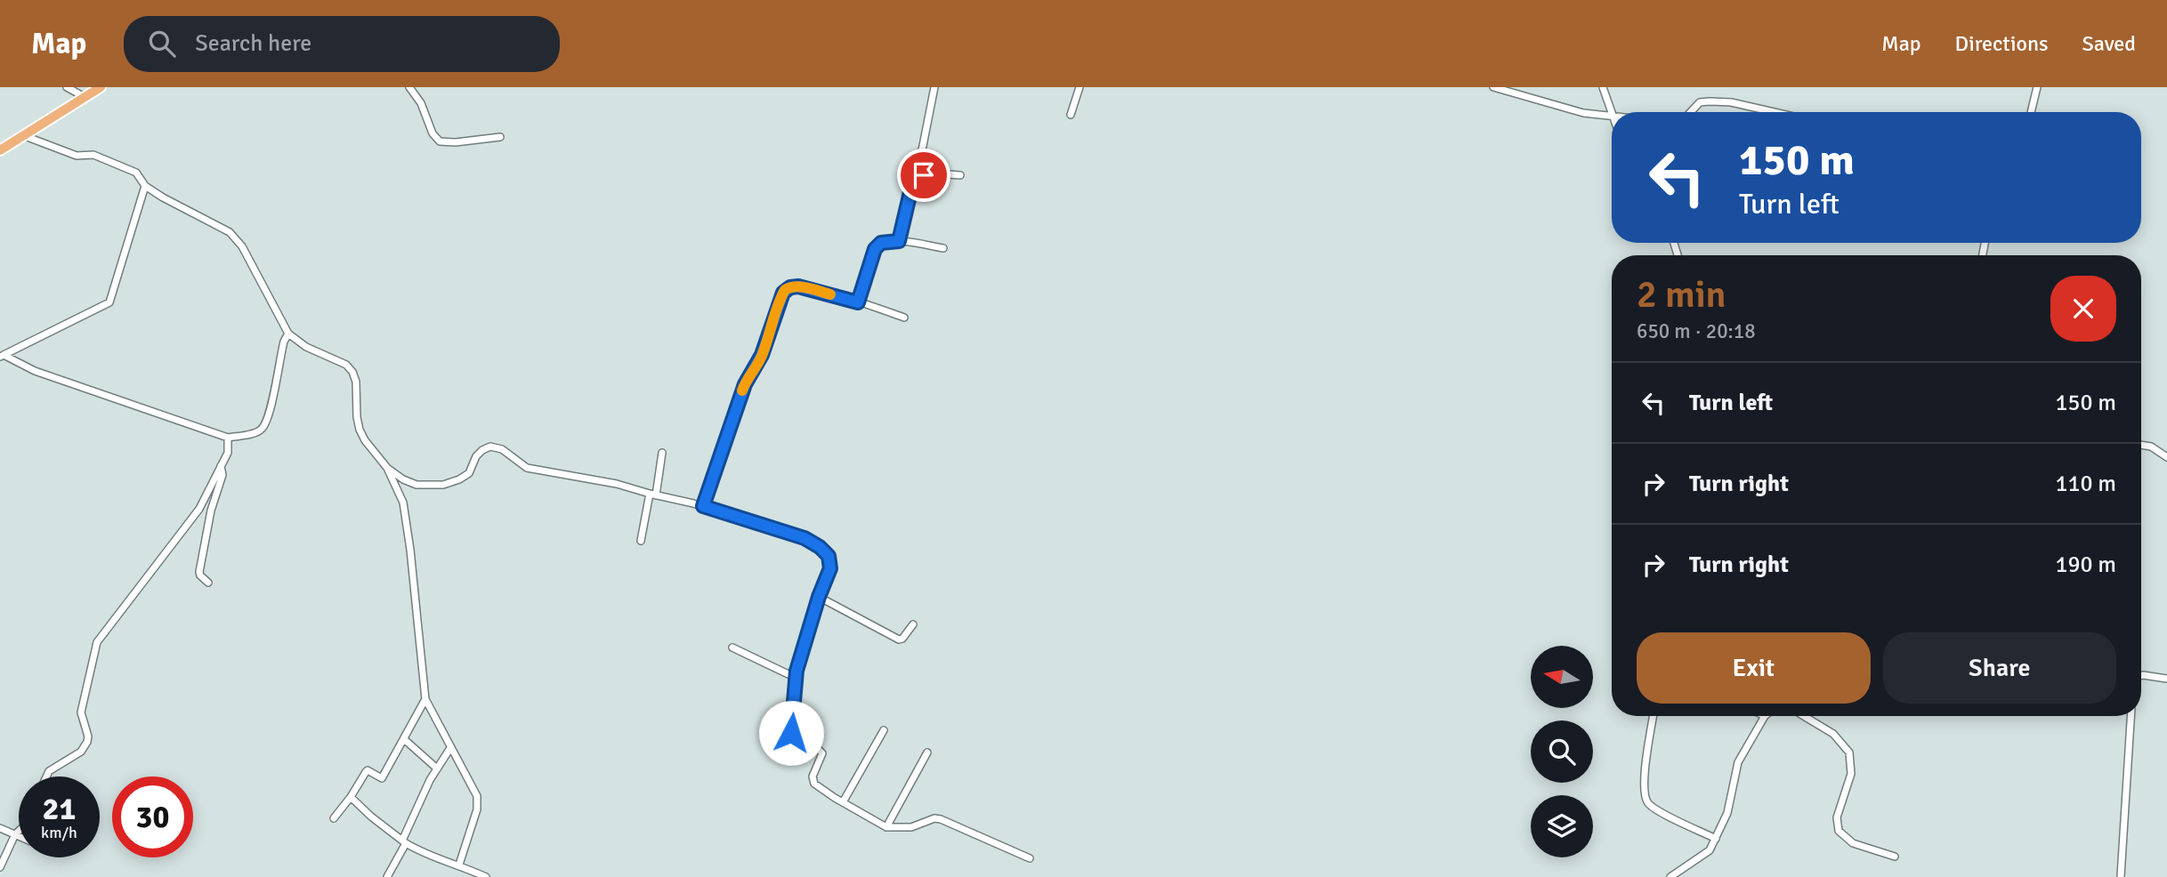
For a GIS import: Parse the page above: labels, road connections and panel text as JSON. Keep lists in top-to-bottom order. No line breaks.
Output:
{"north":"left","page":{"header":"Map","search":"Search here","nav":["Map","Directions","Saved"],"turn":["150 m","Turn left"],"heading":["2 min","650 m · 20:18"],"list":[{"name":"Turn left","value":"150 m"},{"name":"Turn right","value":"110 m"},{"name":"Turn right","value":"190 m"}],"buttons":["Exit","Share"],"speed":"21 km/h","limit":"30"}}
